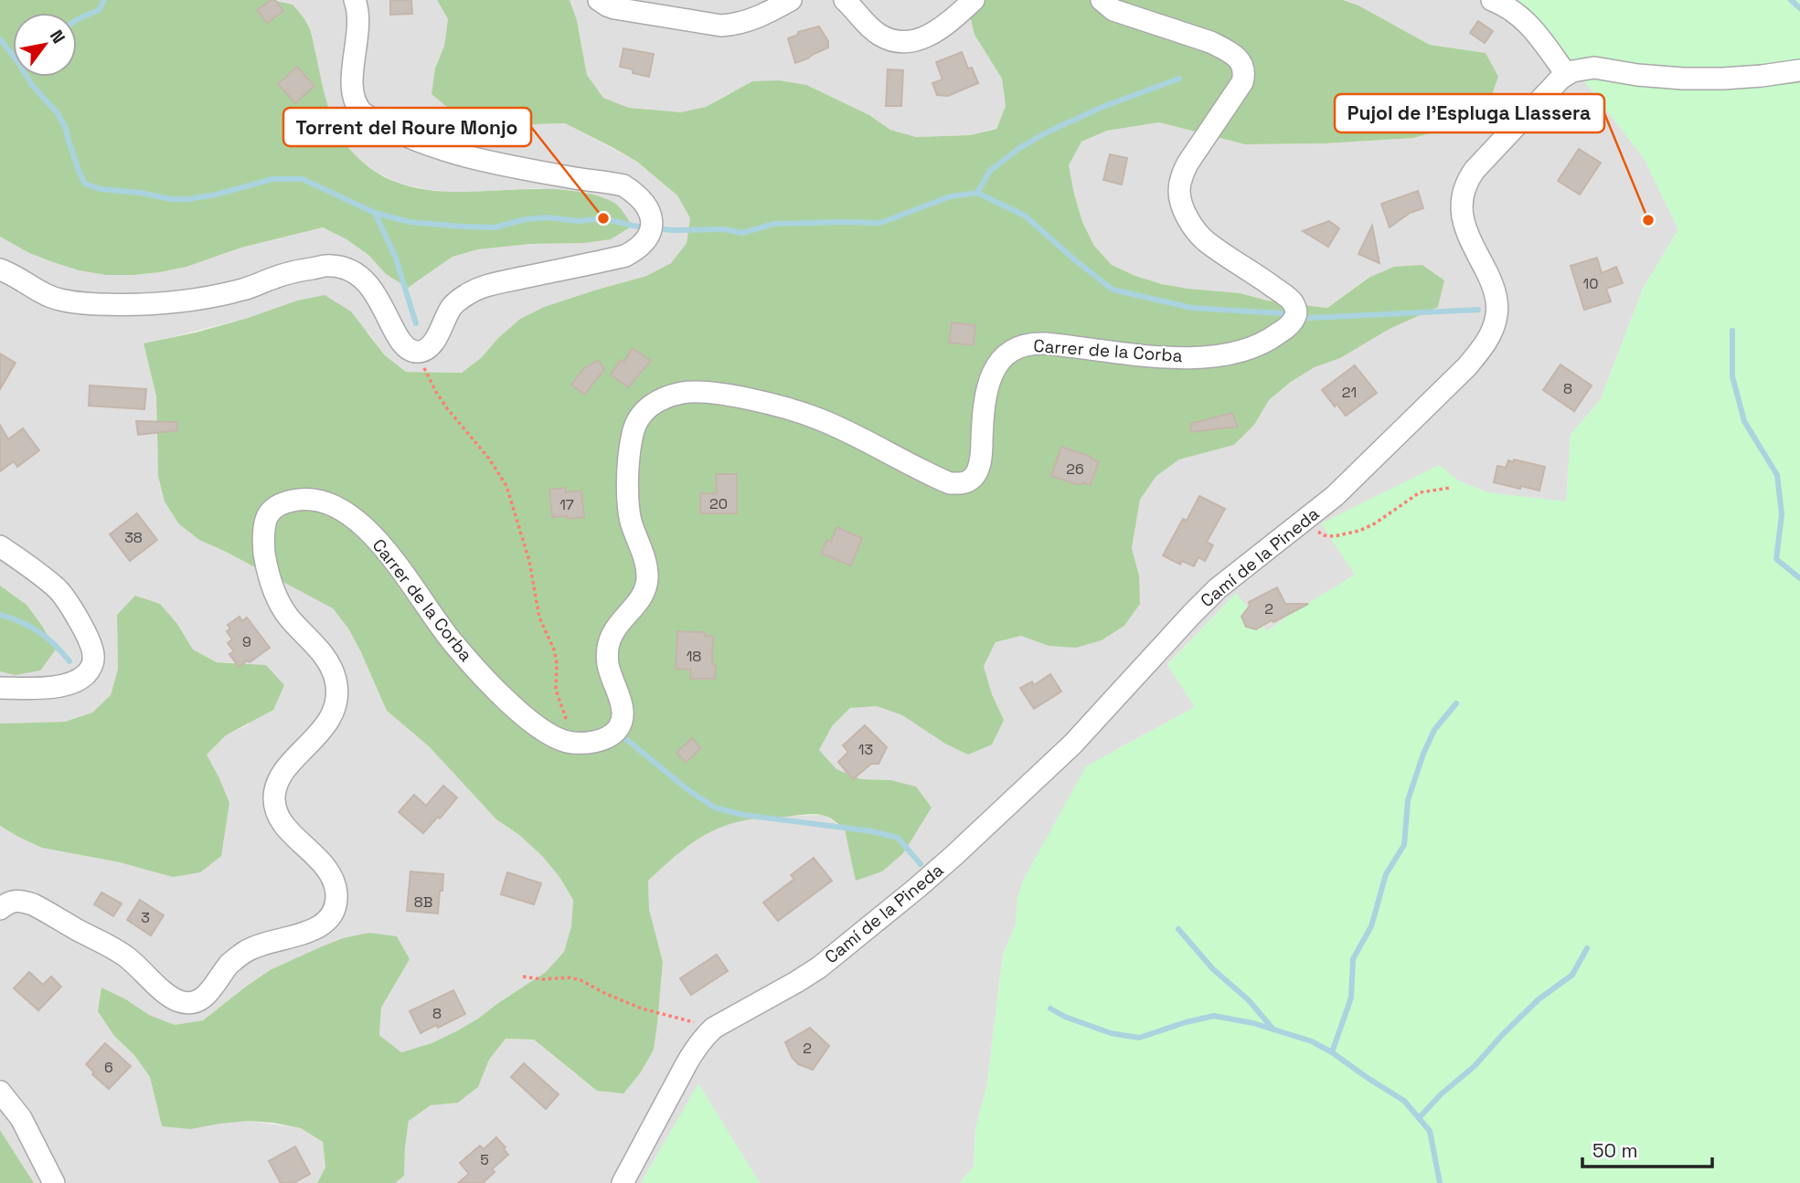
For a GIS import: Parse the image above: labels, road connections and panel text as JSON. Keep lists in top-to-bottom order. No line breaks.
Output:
{"streets":{"street":["Carrer de la Corba","Camí de la Pineda"]},"places":["Torrent del Roure Monjo","Pujol de l'Espluga Llassera"],"house_numbers":["10","8","21","26","20","17","38","2","9","18","13","8B","3","8","2","6","5"],"scale_bar":"50 m","north":"top right"}
